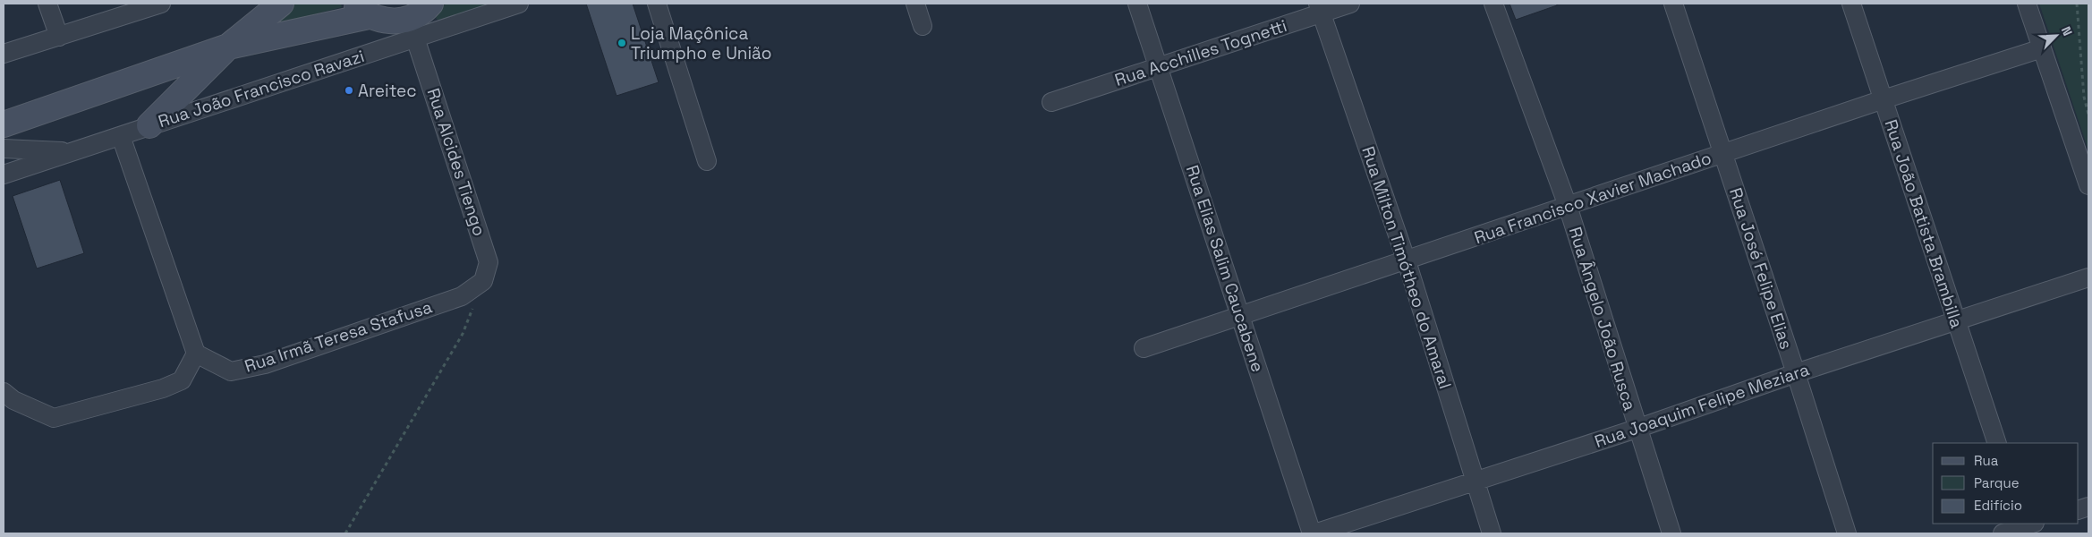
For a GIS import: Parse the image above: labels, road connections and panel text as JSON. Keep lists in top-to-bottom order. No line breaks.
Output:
{"streets":{"street":["Rua Acchilles Tognetti","Rua João Francisco Ravazi","Rua Alcides Tiengo","Rua Francisco Xavier Machado","Rua João Batista Brambilla","Rua Milton Timótheo do Amaral","Rua Elias Salim Caucabene","Rua José Felipe Elias","Rua Ângelo João Rusca","Rua Irmã Teresa Stafusa","Rua Joaquim Felipe Meziara"]},"crossings":[["Rua Acchilles Tognetti","Rua Milton Timótheo do Amaral"],["Rua Acchilles Tognetti","Rua Elias Salim Caucabene"],["Rua João Francisco Ravazi","Rua Alcides Tiengo"],["Rua Alcides Tiengo","Rua Irmã Teresa Stafusa"],["Rua Francisco Xavier Machado","Rua João Batista Brambilla"],["Rua Francisco Xavier Machado","Rua Milton Timótheo do Amaral"],["Rua Francisco Xavier Machado","Rua Elias Salim Caucabene"],["Rua Francisco Xavier Machado","Rua José Felipe Elias"],["Rua Francisco Xavier Machado","Rua Ângelo João Rusca"],["Rua João Batista Brambilla","Rua Joaquim Felipe Meziara"],["Rua Milton Timótheo do Amaral","Rua Joaquim Felipe Meziara"],["Rua Elias Salim Caucabene","Rua Joaquim Felipe Meziara"],["Rua José Felipe Elias","Rua Joaquim Felipe Meziara"],["Rua Ângelo João Rusca","Rua Joaquim Felipe Meziara"]],"places":["Loja Maçônica Triumpho e União","Areitec"],"legend":["Rua","Parque","Edifício"],"north":"top right"}
